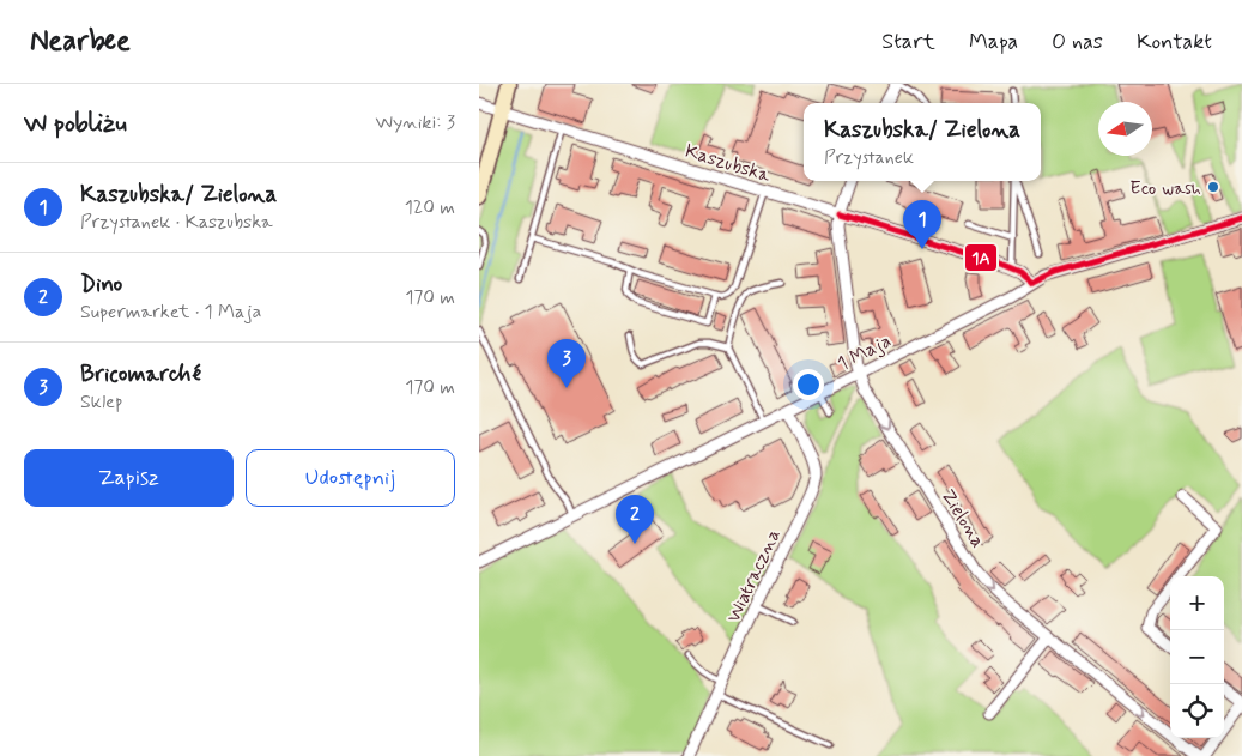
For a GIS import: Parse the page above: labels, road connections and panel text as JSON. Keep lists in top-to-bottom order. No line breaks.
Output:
{"streets":{"street":["Kaszubska","1 Maja","Zielona","Wiatraczna"]},"crossings":[["Kaszubska","1 Maja"],["Kaszubska","Zielona"],["1 Maja","Zielona"],["1 Maja","Wiatraczna"]],"one_way":["Zielona"],"places":["Eco wash"],"lines":["transit line 1A"],"north":"left","page":{"header":"Nearbee","nav":["Start","Mapa","O nas","Kontakt"],"heading":["W pobliżu","Wyniki: 3"],"popup":["Kaszubska/ Zielona","Przystanek"],"list":[{"mark":"1","name":"Kaszubska/ Zielona","note":"Przystanek · Kaszubska","value":"120 m"},{"mark":"2","name":"Dino","note":"Supermarket · 1 Maja","value":"170 m"},{"mark":"3","name":"Bricomarché","note":"Sklep","value":"170 m"}],"pins":["1","3","2"],"buttons":["Zapisz","Udostępnij"],"map_buttons":["+","−"]}}
